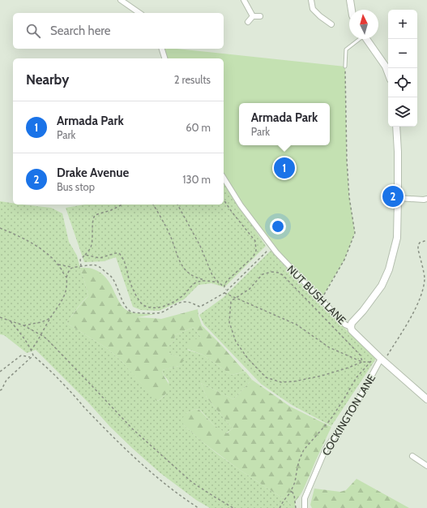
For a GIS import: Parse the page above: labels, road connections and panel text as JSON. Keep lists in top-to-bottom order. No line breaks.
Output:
{"streets":{"street":["NUT BUSH LANE","COCKINGTON LANE"]},"crossings":[["NUT BUSH LANE","COCKINGTON LANE"]],"north":"top","page":{"map_buttons":["+","−"],"search":"Search here","heading":["Nearby","2 results"],"list":[{"mark":"1","name":"Armada Park","note":"Park","value":"60 m"},{"mark":"2","name":"Drake Avenue","note":"Bus stop","value":"130 m"}],"popup":["Armada Park","Park"],"pins":["1","2"]}}
